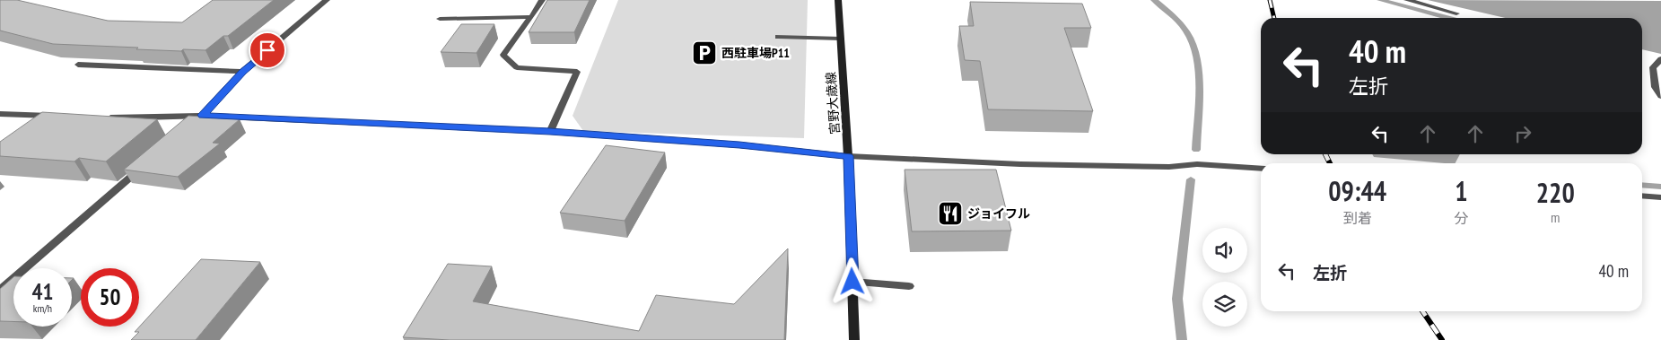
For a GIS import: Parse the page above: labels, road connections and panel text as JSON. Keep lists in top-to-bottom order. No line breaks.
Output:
{"streets":{"main road":["宮野大歳線"]},"places":{"parking":["西駐車場P11"],"restaurant":["ジョイフル"]},"page":{"turn":["40 m","左折"],"eta":["09:44","到着","1","分","220","m"],"list":[{"name":"左折","value":"40 m"}],"speed":"41 km/h","limit":"50"}}
